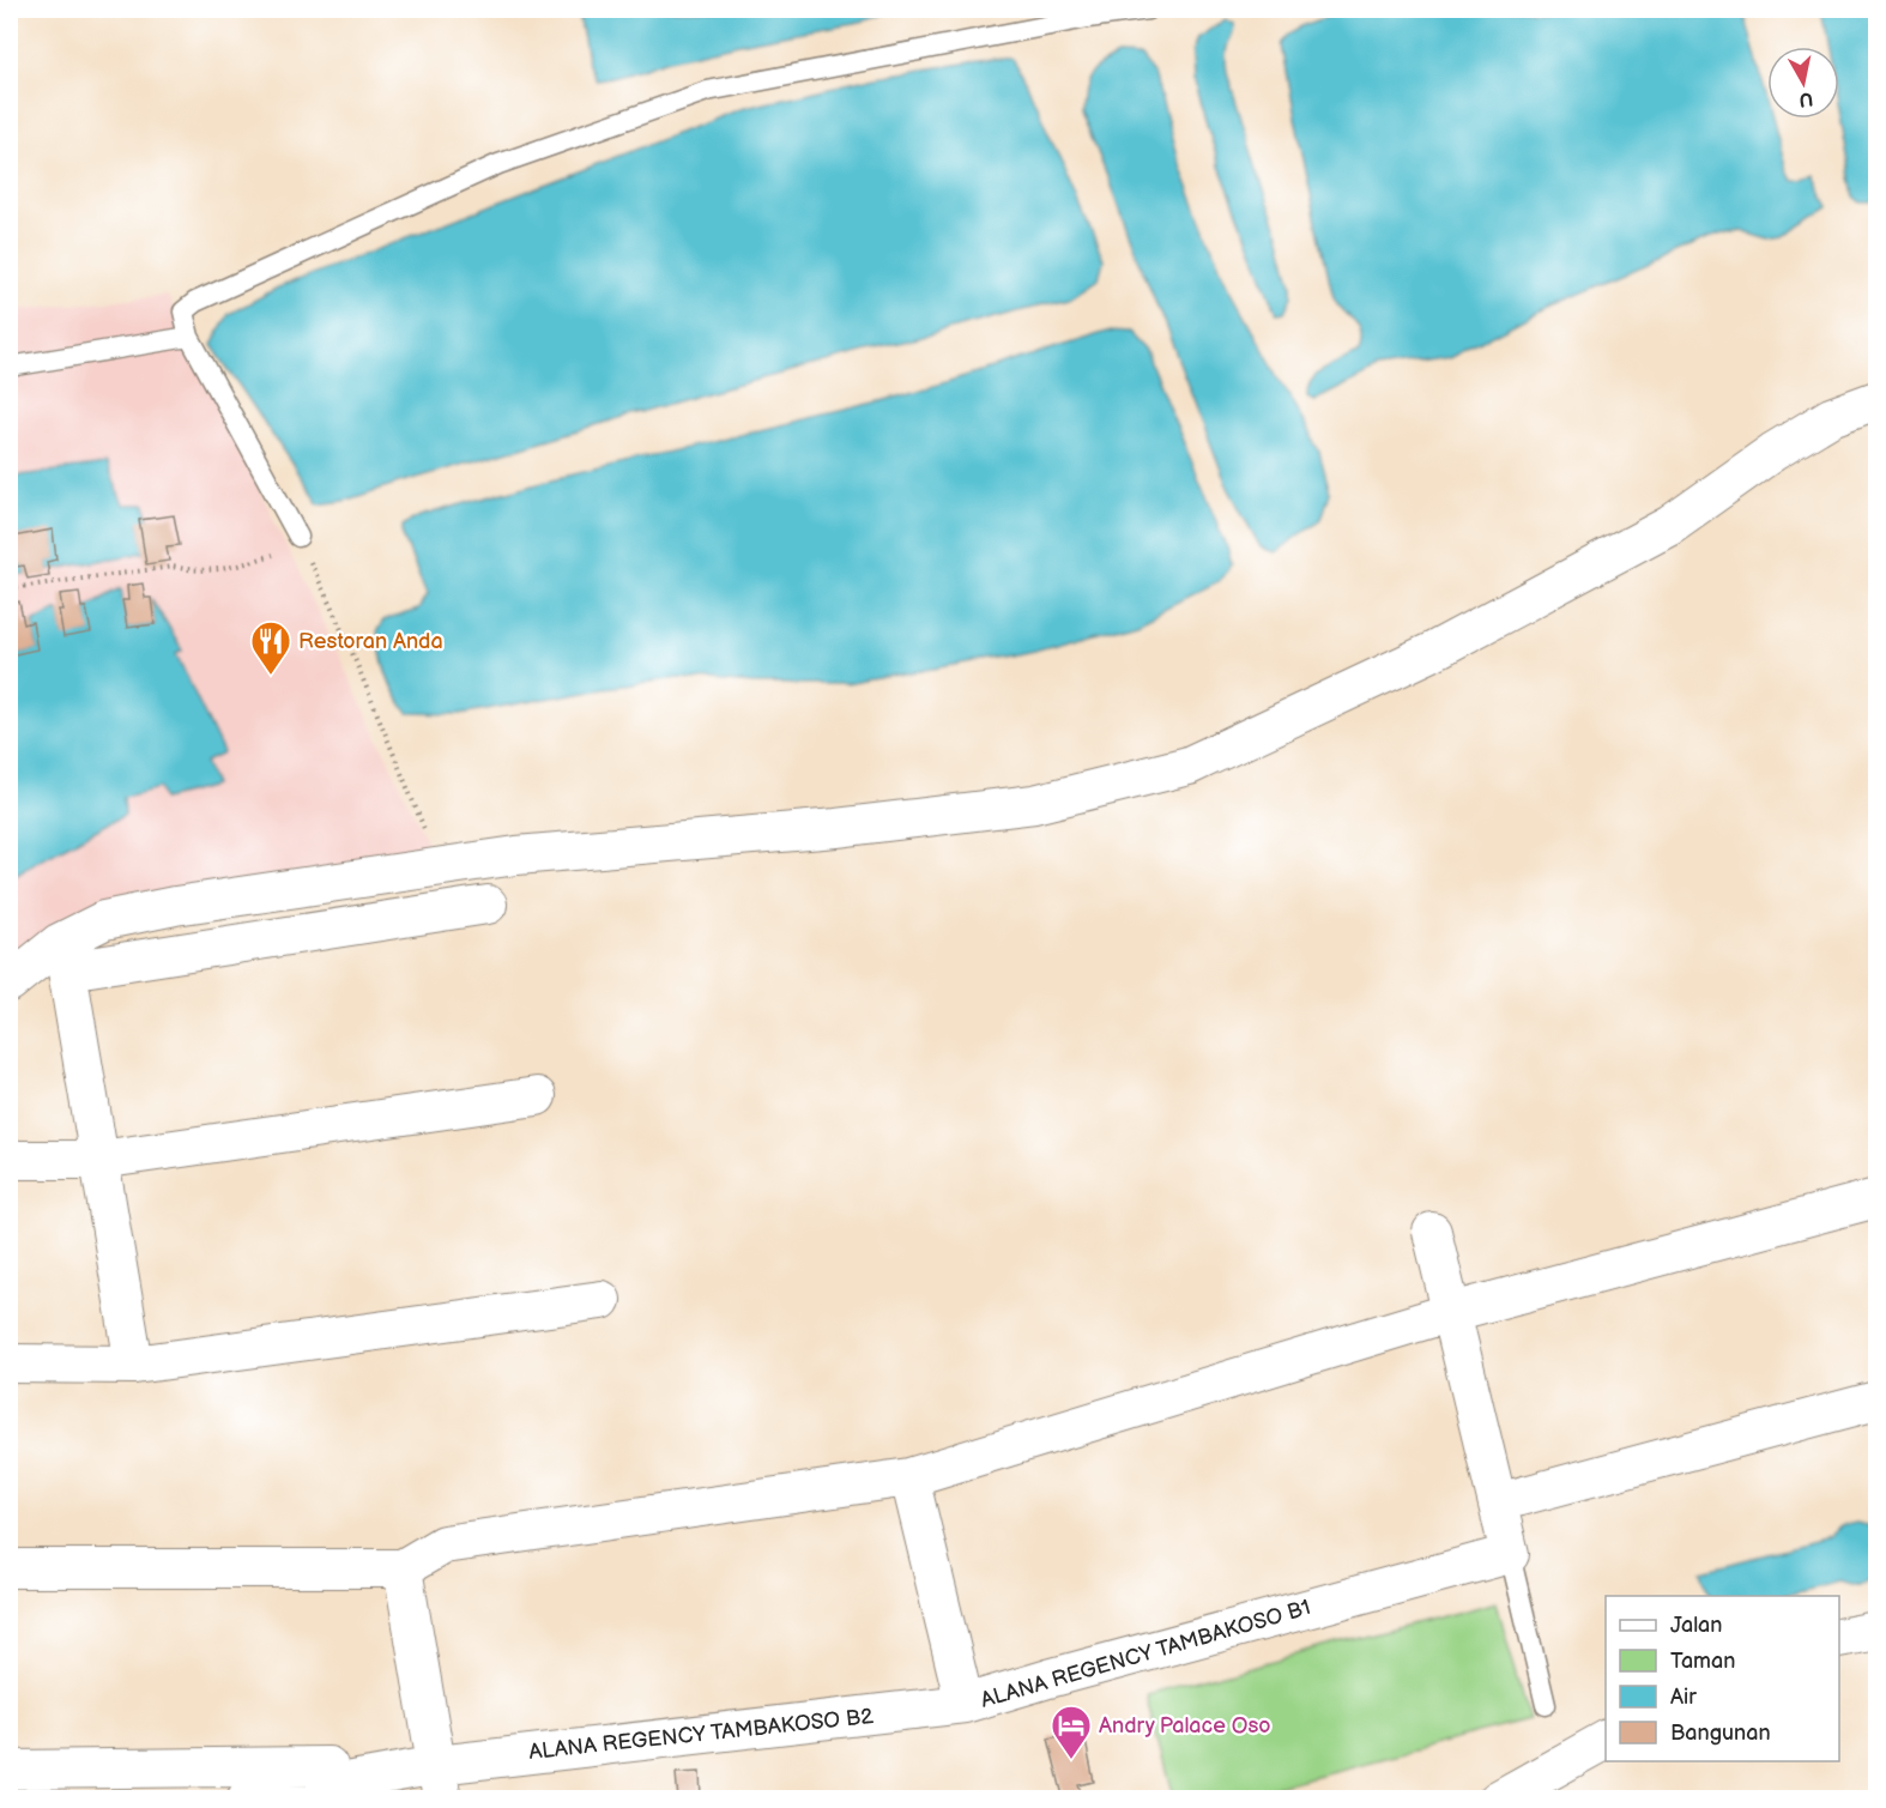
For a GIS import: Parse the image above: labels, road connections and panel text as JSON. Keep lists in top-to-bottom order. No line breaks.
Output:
{"streets":{"street":["ALANA REGENCY TAMBAKOSO B1","ALANA REGENCY TAMBAKOSO B2"]},"crossings":[["ALANA REGENCY TAMBAKOSO B1","ALANA REGENCY TAMBAKOSO B2"]],"places":{"restaurant":["Restoran Anda"],"hotel":["Andry Palace Oso"]},"legend":["Jalan","Taman","Air","Bangunan"],"north":"bottom"}
